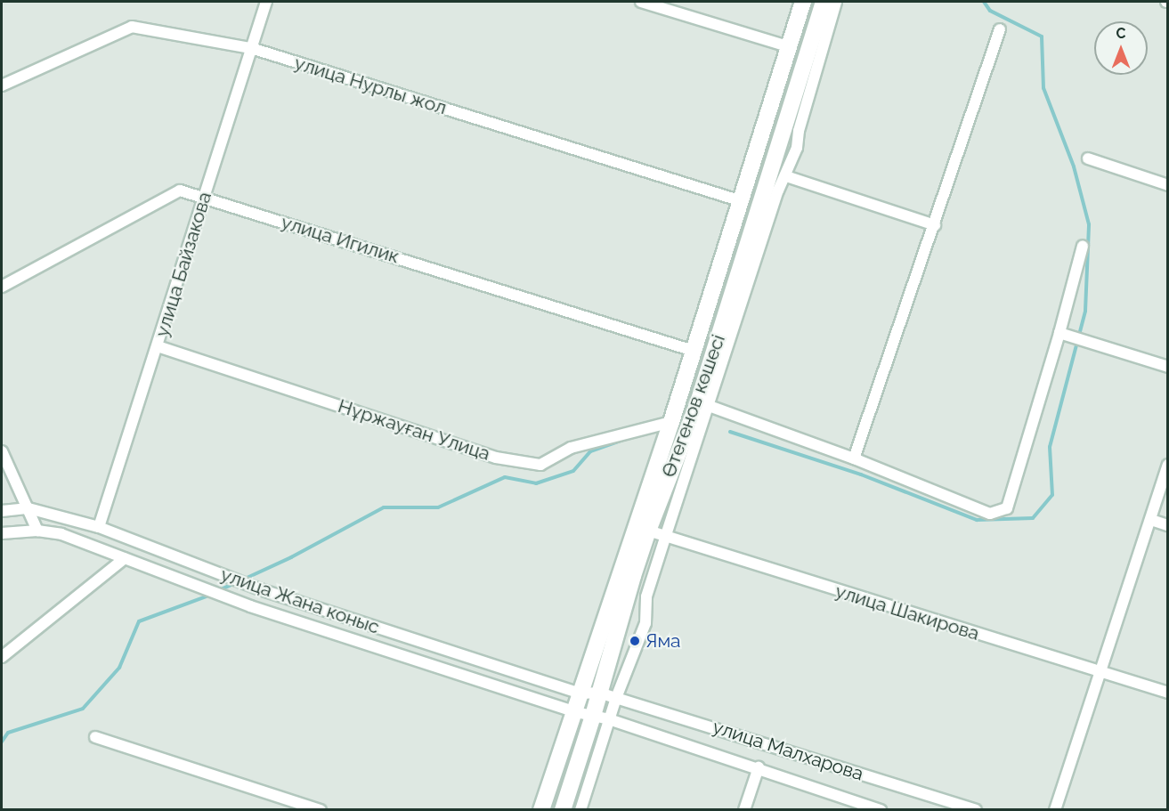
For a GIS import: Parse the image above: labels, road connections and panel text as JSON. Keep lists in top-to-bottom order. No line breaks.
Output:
{"streets":{"main road":["Өтегенов көшесі"],"street":["улица Нурлы жол","улица Игилик","улица Байзакова","Нұржауған Улица","улица Жана коныс","улица Шакирова","улица Малхарова"]},"crossings":[["улица Нурлы жол","улица Байзакова"],["улица Нурлы жол","Өтегенов көшесі"],["улица Игилик","улица Байзакова"],["улица Игилик","Өтегенов көшесі"],["улица Байзакова","Нұржауған Улица"],["улица Байзакова","улица Жана коныс"],["Өтегенов көшесі","Нұржауған Улица"],["Өтегенов көшесі","улица Жана коныс"],["Өтегенов көшесі","улица Шакирова"],["Өтегенов көшесі","улица Малхарова"],["улица Жана коныс","улица Малхарова"]],"places":["Яма"],"north":"top"}
